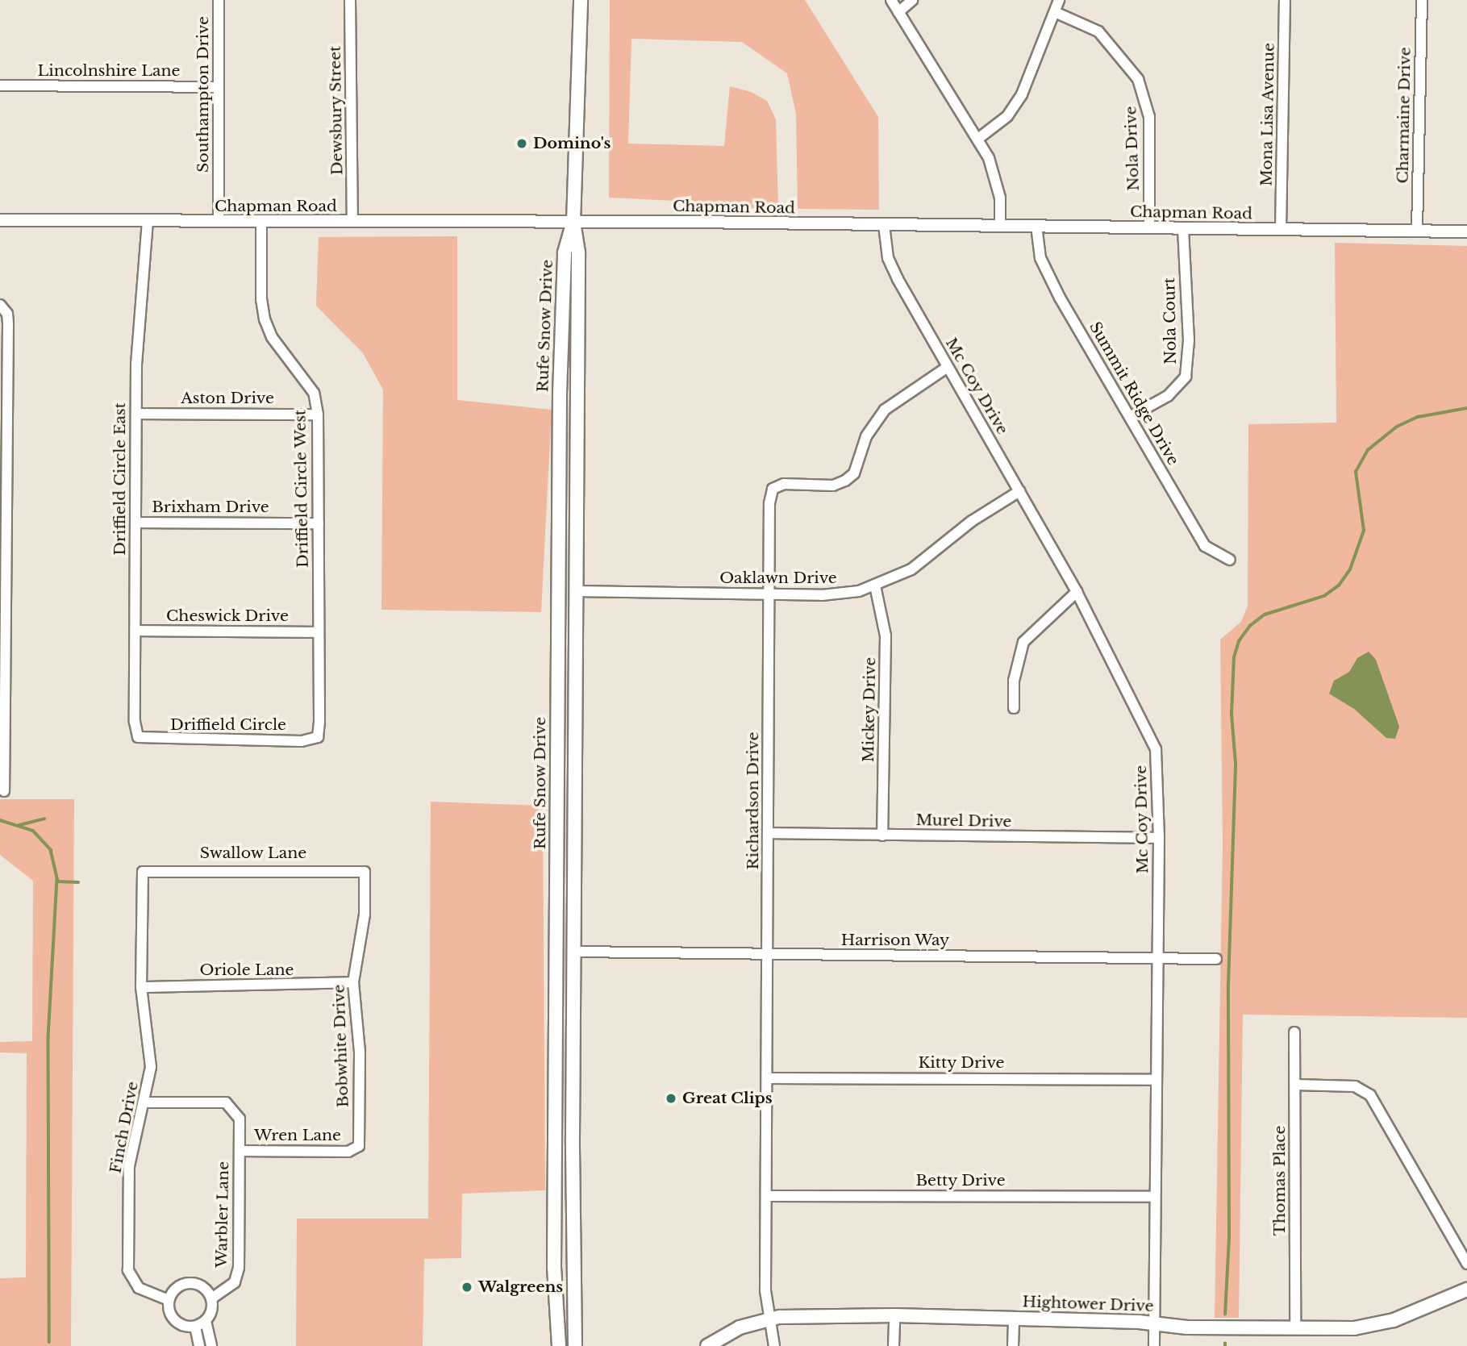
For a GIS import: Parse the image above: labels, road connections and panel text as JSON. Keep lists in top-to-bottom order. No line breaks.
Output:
{"streets":{"main road":["Rufe Snow Drive","Hightower Drive"],"street":["Lincolnshire Lane","Southampton Drive","Dewsbury Street","Mona Lisa Avenue","Charmaine Drive","Nola Drive","Chapman Road","Nola Court","Mc Coy Drive","Summit Ridge Drive","Aston Drive","Driffield Circle East","Driffield Circle West","Brixham Drive","Oaklawn Drive","Cheswick Drive","Mickey Drive","Driffield Circle","Richardson Drive","Murel Drive","Swallow Lane","Harrison Way","Oriole Lane","Bobwhite Drive","Kitty Drive","Finch Drive","Wren Lane","Betty Drive","Thomas Place","Warbler Lane"]},"crossings":[["Lincolnshire Lane","Southampton Drive"],["Southampton Drive","Chapman Road"],["Dewsbury Street","Chapman Road"],["Mona Lisa Avenue","Chapman Road"],["Charmaine Drive","Chapman Road"],["Nola Drive","Chapman Road"],["Chapman Road","Nola Court"],["Chapman Road","Rufe Snow Drive"],["Chapman Road","Mc Coy Drive"],["Chapman Road","Summit Ridge Drive"],["Chapman Road","Driffield Circle East"],["Chapman Road","Driffield Circle West"],["Nola Court","Summit Ridge Drive"],["Rufe Snow Drive","Oaklawn Drive"],["Rufe Snow Drive","Harrison Way"],["Mc Coy Drive","Oaklawn Drive"],["Mc Coy Drive","Richardson Drive"],["Mc Coy Drive","Murel Drive"],["Mc Coy Drive","Harrison Way"],["Mc Coy Drive","Kitty Drive"],["Mc Coy Drive","Betty Drive"],["Mc Coy Drive","Hightower Drive"],["Aston Drive","Driffield Circle East"],["Aston Drive","Driffield Circle West"],["Driffield Circle East","Brixham Drive"],["Driffield Circle East","Cheswick Drive"],["Driffield Circle East","Driffield Circle"],["Driffield Circle West","Brixham Drive"],["Driffield Circle West","Cheswick Drive"],["Driffield Circle West","Driffield Circle"],["Oaklawn Drive","Mickey Drive"],["Oaklawn Drive","Richardson Drive"],["Mickey Drive","Murel Drive"],["Richardson Drive","Murel Drive"],["Richardson Drive","Harrison Way"],["Richardson Drive","Kitty Drive"],["Richardson Drive","Betty Drive"],["Richardson Drive","Hightower Drive"],["Swallow Lane","Bobwhite Drive"],["Swallow Lane","Finch Drive"],["Oriole Lane","Bobwhite Drive"],["Oriole Lane","Finch Drive"],["Bobwhite Drive","Wren Lane"],["Finch Drive","Wren Lane"],["Finch Drive","Warbler Lane"],["Wren Lane","Warbler Lane"],["Thomas Place","Hightower Drive"]],"places":["Domino's","Great Clips","Walgreens"]}
